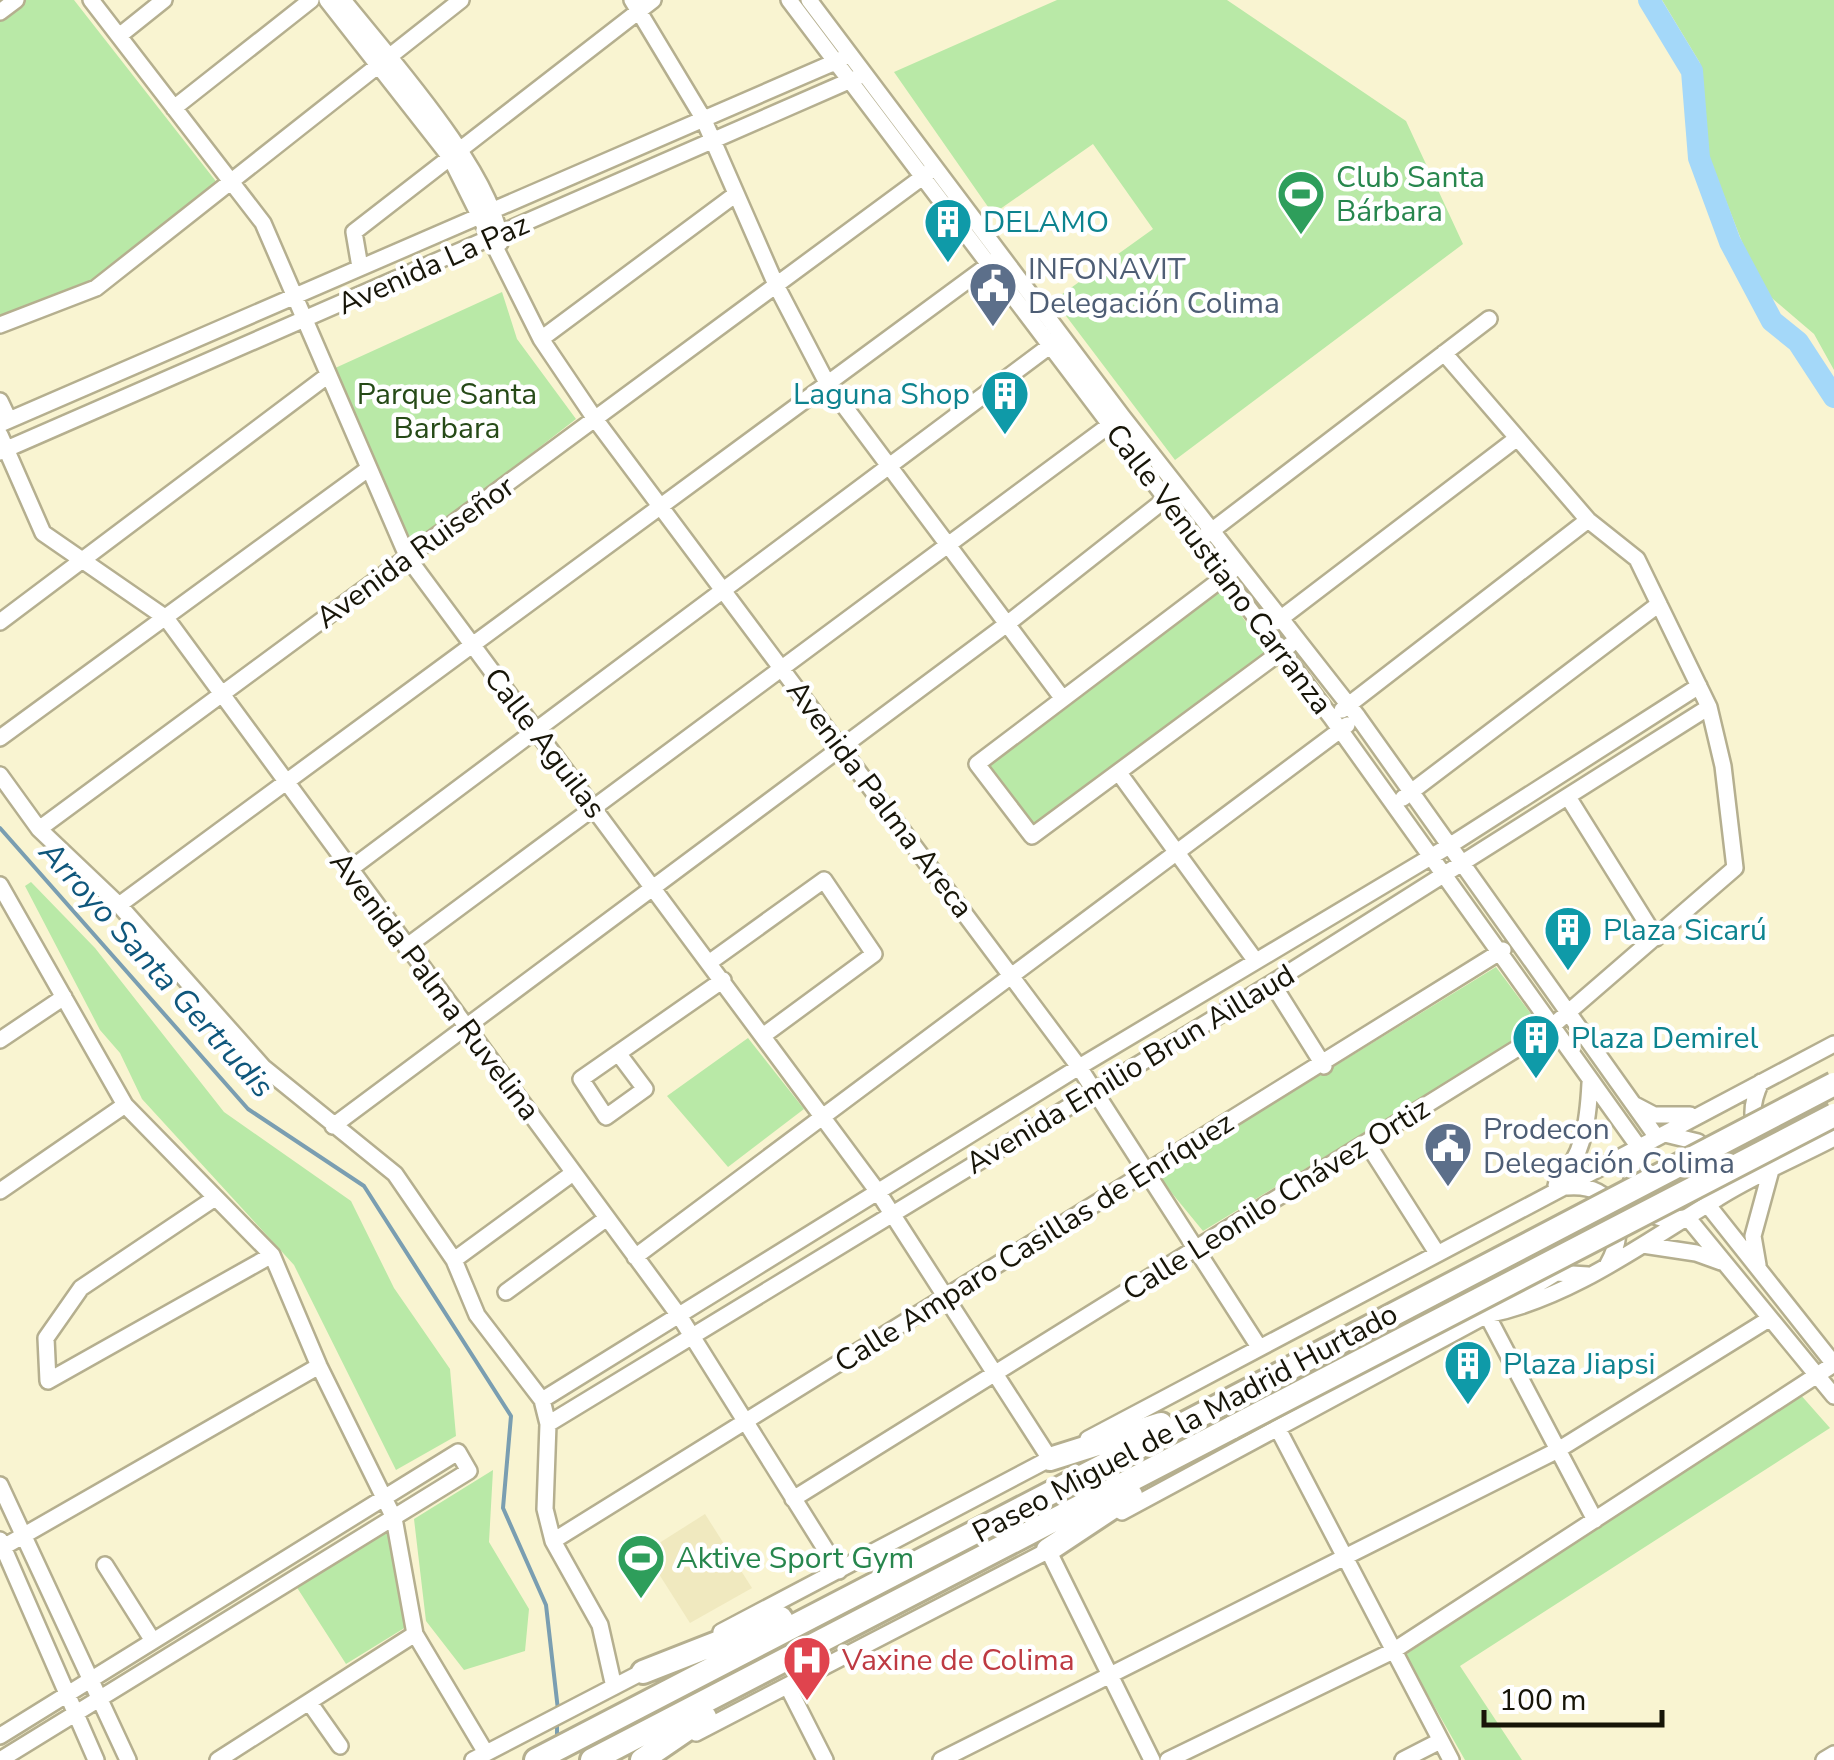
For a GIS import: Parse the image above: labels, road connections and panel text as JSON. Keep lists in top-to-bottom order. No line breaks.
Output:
{"streets":{"highway":["Paseo Miguel de la Madrid Hurtado"],"street":["Avenida La Paz","Avenida Ruiseñor","Calle Venustiano Carranza","Calle Aguilas","Avenida Palma Areca","Avenida Palma Ruvelina","Avenida Emilio Brun Aillaud","Calle Leonilo Chávez Ortiz","Calle Amparo Casillas de Enríquez"]},"crossings":[["Avenida La Paz","Calle Venustiano Carranza"],["Avenida La Paz","Calle Aguilas"],["Avenida La Paz","Avenida Palma Areca"],["Avenida La Paz","Avenida Palma Ruvelina"],["Avenida Ruiseñor","Calle Venustiano Carranza"],["Avenida Ruiseñor","Calle Aguilas"],["Avenida Ruiseñor","Avenida Palma Areca"],["Avenida Ruiseñor","Avenida Palma Ruvelina"],["Calle Venustiano Carranza","Avenida Emilio Brun Aillaud"],["Calle Venustiano Carranza","Calle Leonilo Chávez Ortiz"],["Calle Venustiano Carranza","Calle Amparo Casillas de Enríquez"],["Calle Aguilas","Avenida Emilio Brun Aillaud"],["Calle Aguilas","Calle Leonilo Chávez Ortiz"],["Calle Aguilas","Calle Amparo Casillas de Enríquez"],["Avenida Palma Areca","Avenida Emilio Brun Aillaud"],["Avenida Palma Areca","Calle Leonilo Chávez Ortiz"],["Avenida Palma Areca","Calle Amparo Casillas de Enríquez"],["Avenida Palma Ruvelina","Avenida Emilio Brun Aillaud"],["Avenida Palma Ruvelina","Calle Leonilo Chávez Ortiz"],["Avenida Palma Ruvelina","Calle Amparo Casillas de Enríquez"],["Avenida Emilio Brun Aillaud","Calle Leonilo Chávez Ortiz"]],"water":["Arroyo Santa Gertrudis"],"parks":["Parque Santa Barbara"],"places":{"sports":["Club Santa Bárbara","Aktive Sport Gym"],"building":["DELAMO","Laguna Shop","Plaza Sicarú","Plaza Demirel","Plaza Jiapsi"],"public building":["INFONAVIT Delegación Colima","Prodecon Delegación Colima"],"hospital":["Vaxine de Colima"]},"scale_bar":"100 m"}
